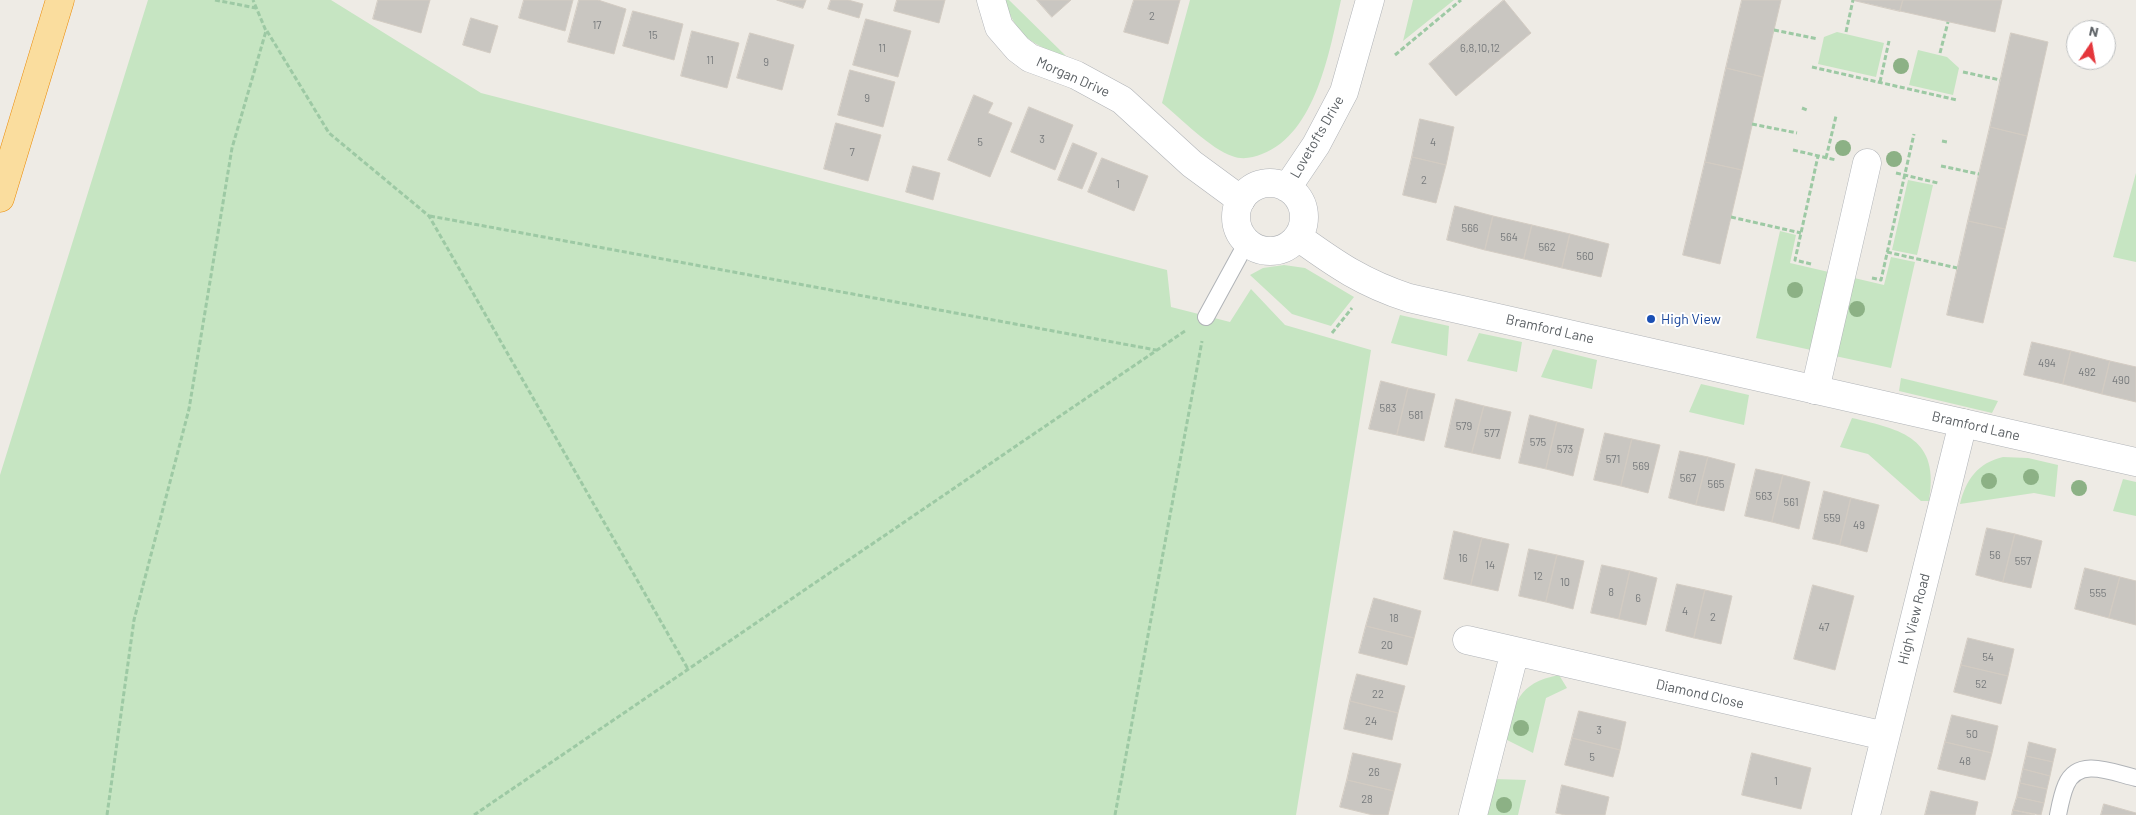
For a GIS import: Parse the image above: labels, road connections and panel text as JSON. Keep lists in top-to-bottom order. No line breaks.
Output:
{"streets":{"street":["Morgan Drive","Lovetofts Drive","Bramford Lane","High View Road","Diamond Close"]},"crossings":[["Morgan Drive","Lovetofts Drive"],["Morgan Drive","Bramford Lane"],["Lovetofts Drive","Bramford Lane"],["Bramford Lane","High View Road"],["High View Road","Diamond Close"]],"places":["High View"],"house_numbers":["2","17","15","11","6,8,10,12","11","9","9","3","5","4","7","2","1","566","564","562","560","494","492","490","583","581","579","577","575","573","571","569","567","565","563","561","559","49","56","16","557","14","12","10","8","555","6","4","2","18","47","20","54","52","22","24","3","50","5","48","26","1","28"],"north":"top"}
